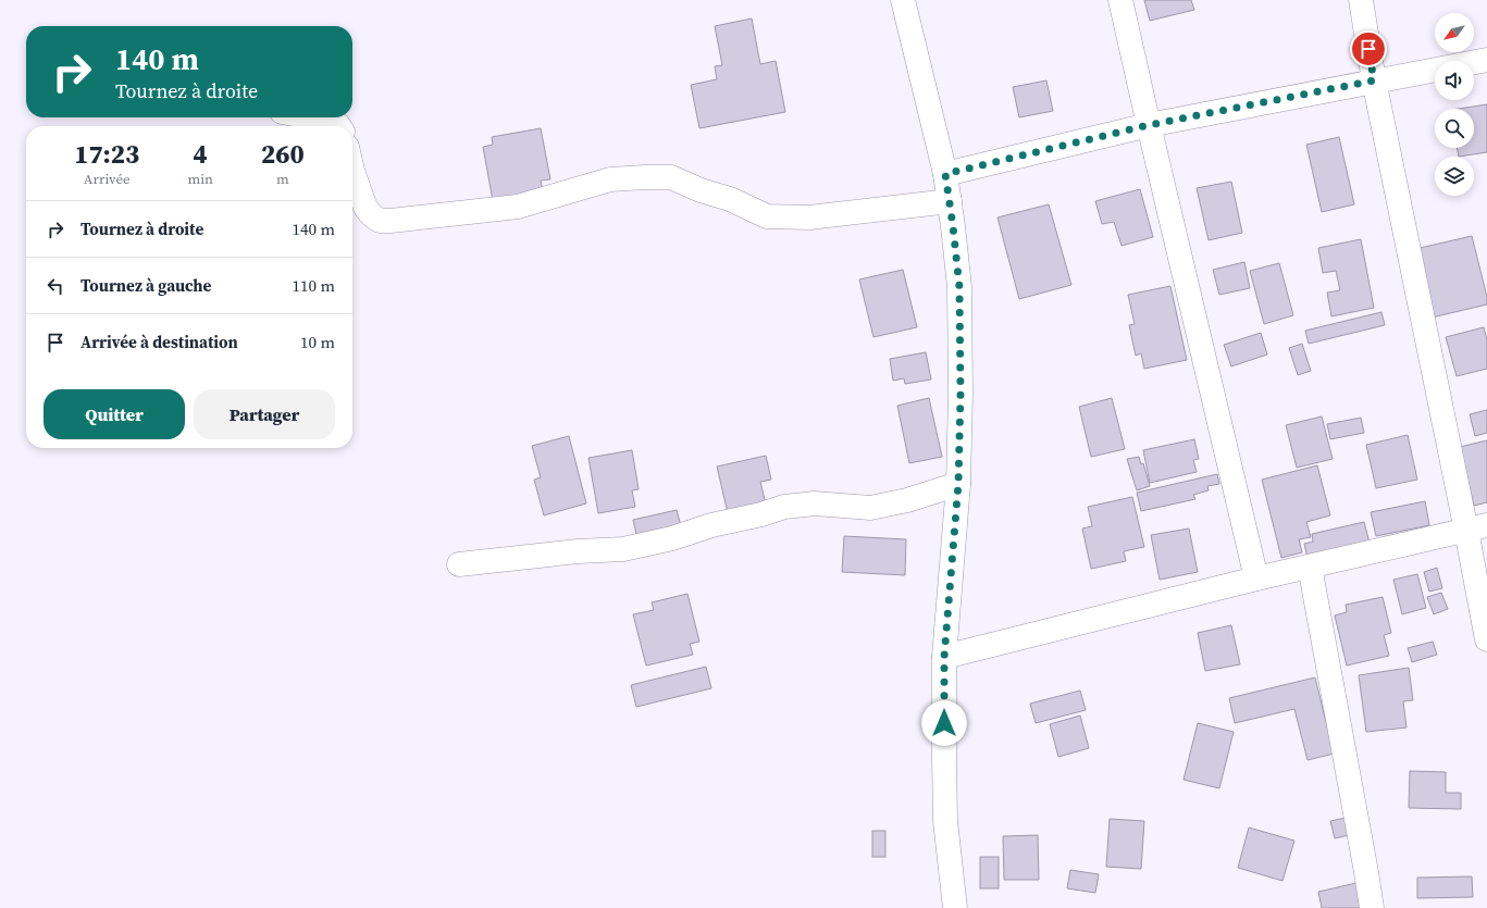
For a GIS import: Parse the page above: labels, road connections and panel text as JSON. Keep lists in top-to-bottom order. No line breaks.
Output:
{"north":"bottom left","page":{"turn":["140 m","Tournez à droite"],"eta":["17:23","Arrivée","4","min","260","m"],"list":[{"name":"Tournez à droite","value":"140 m"},{"name":"Tournez à gauche","value":"110 m"},{"name":"Arrivée à destination","value":"10 m"}],"buttons":["Quitter","Partager"]}}
